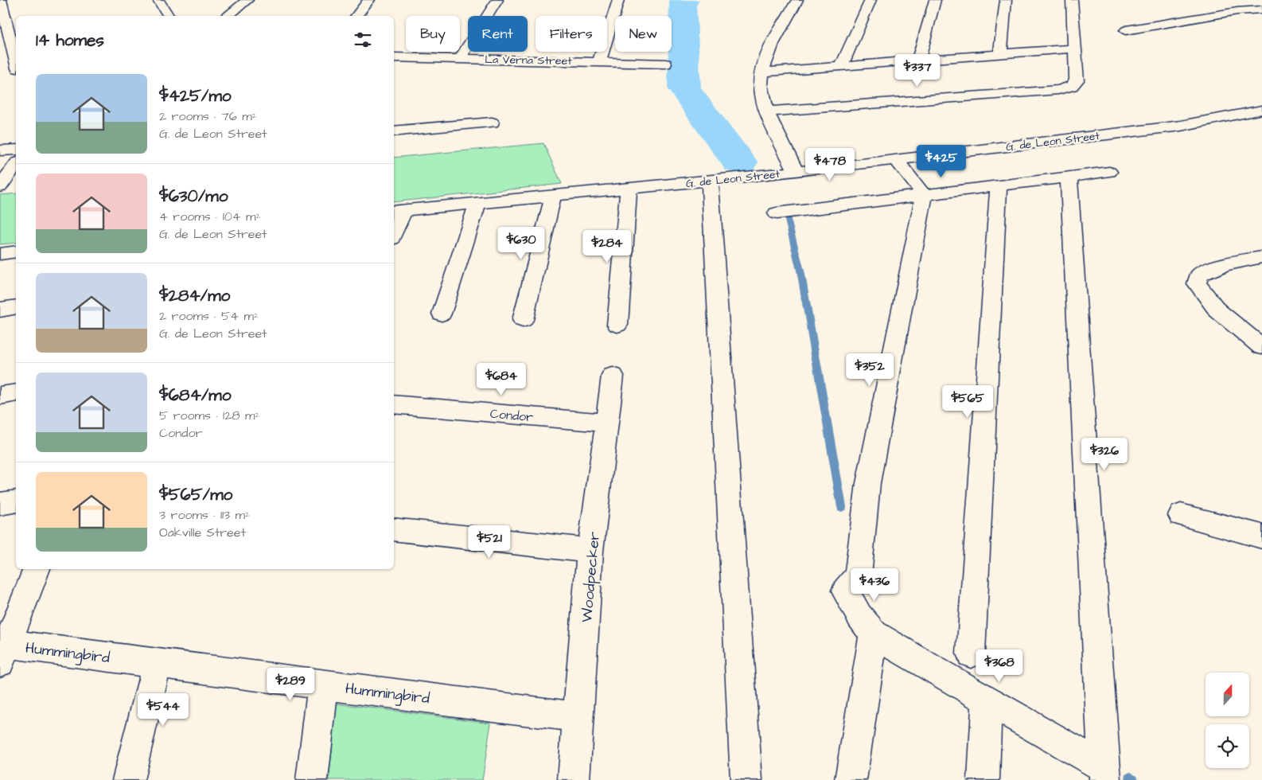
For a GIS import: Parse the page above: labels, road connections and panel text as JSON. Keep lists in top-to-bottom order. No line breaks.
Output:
{"streets":{"street":["La Verna Street","G. de Leon Street","Condor","Woodpecker","Hummingbird"]},"crossings":[["Condor","Woodpecker"],["Woodpecker","Hummingbird"]],"north":"top","page":{"chip":["Buy","Rent","Filters","New"],"heading":"14 homes","price":["$337","$425","$478","$630","$284","$352","$684","$565","$326","$521","$436","$368","$289","$544"],"list":[{"name":"$425/mo","note":"2 rooms · 76 m² · G. de Leon Street"},{"name":"$630/mo","note":"4 rooms · 104 m² · G. de Leon Street"},{"name":"$284/mo","note":"2 rooms · 54 m² · G. de Leon Street"},{"name":"$684/mo","note":"5 rooms · 128 m² · Condor"},{"name":"$565/mo","note":"3 rooms · 113 m² · Oakville Street"}]}}
